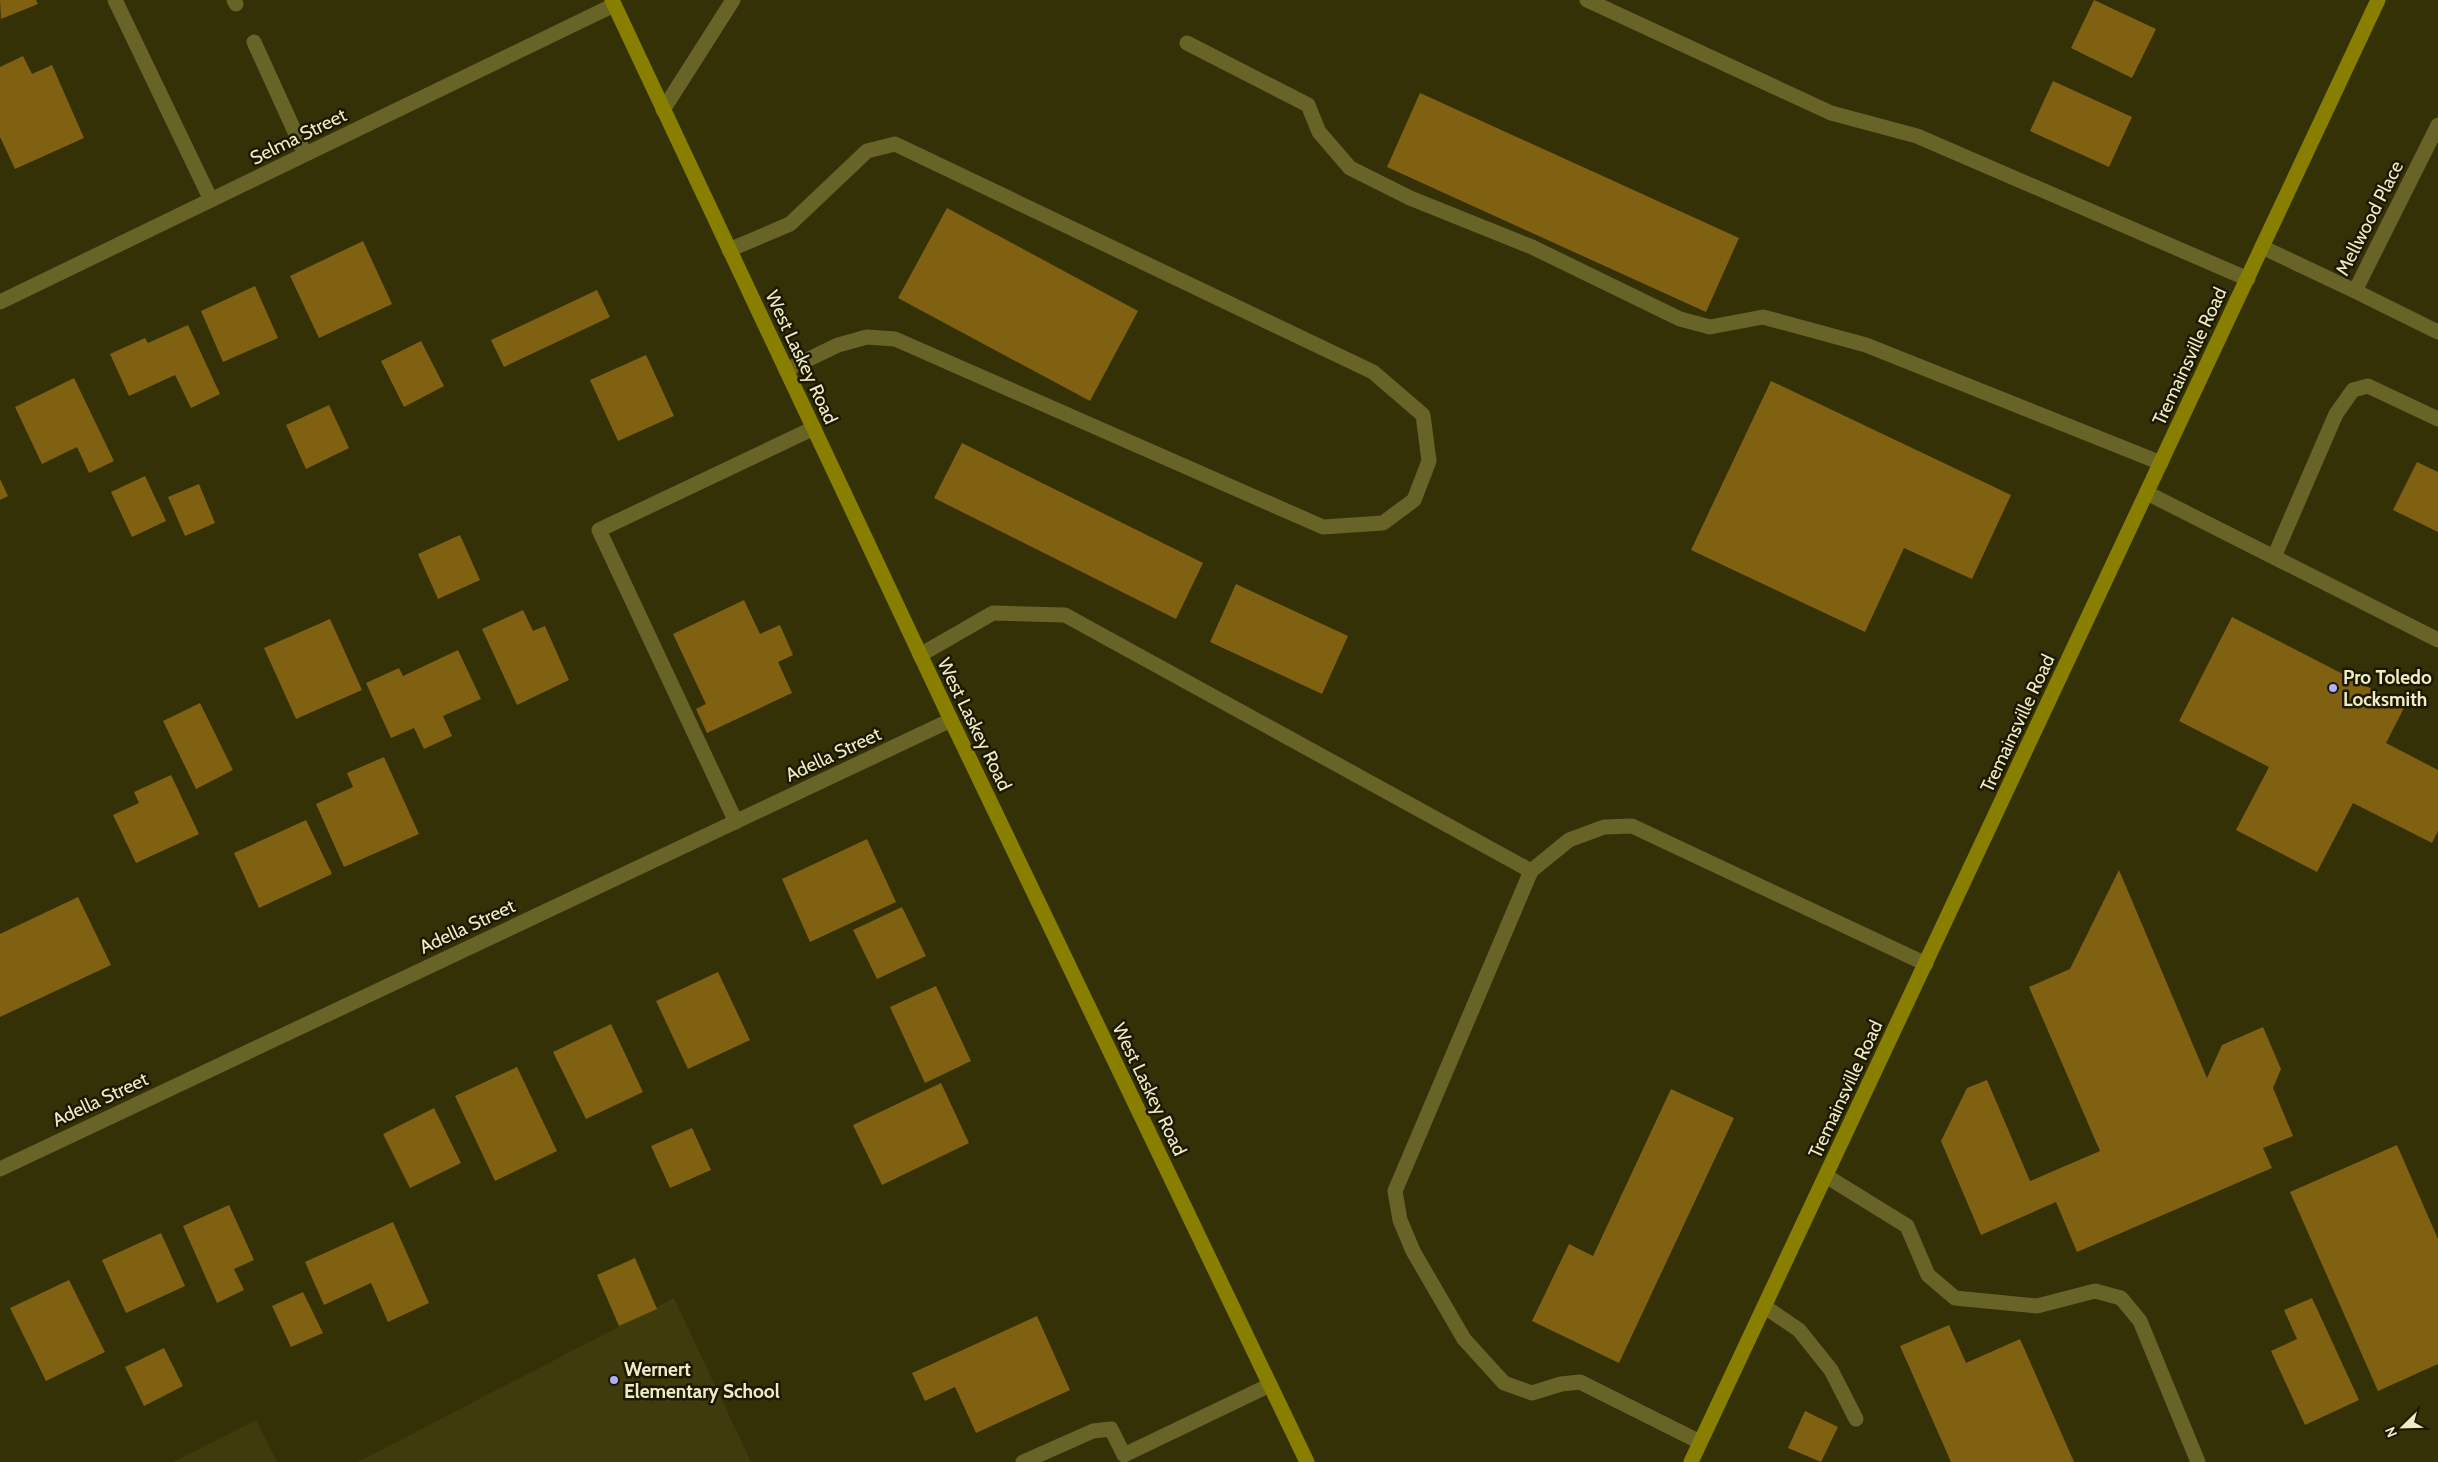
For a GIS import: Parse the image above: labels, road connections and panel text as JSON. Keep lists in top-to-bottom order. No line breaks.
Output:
{"streets":{"main road":["Tremainsville Road","West Laskey Road"],"street":["Selma Street","Mellwood Place","Adella Street"]},"crossings":[["Selma Street","West Laskey Road"],["Mellwood Place","Tremainsville Road"],["West Laskey Road","Adella Street"]],"places":["Pro Toledo Locksmith","Wernert Elementary School"],"north":"bottom left"}
